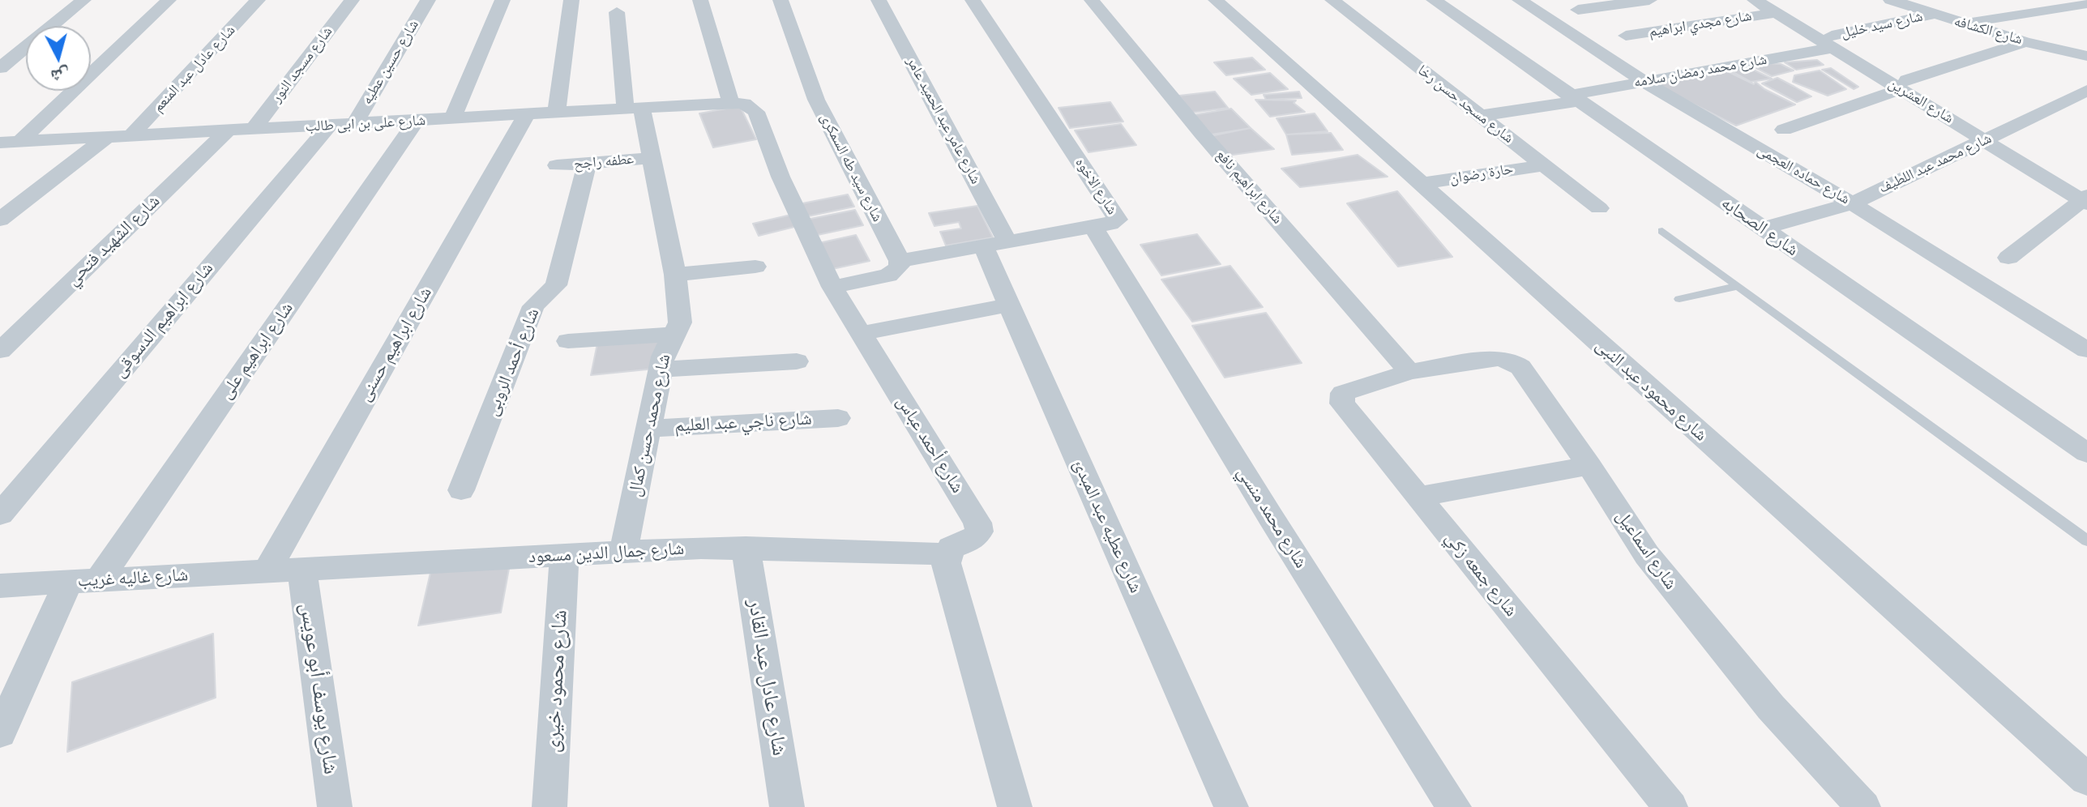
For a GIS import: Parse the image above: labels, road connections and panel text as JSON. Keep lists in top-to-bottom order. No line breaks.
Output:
{"streets":{"street":["شارع مجدي ابراهيم","شارع سيد خليل","شارع الكشافه","شارع حسين عطيه","شارع مسجد النور","شارع عادل عبد المنعم","شارع محمد رمضان سلامه","شارع العشرين","شارع مسجد حسن رخا","شارع عامر عبد الحميد عامر","شارع على بن ابى طالب","عطفه راجح","شارع محمد عبد اللطيف","شارع سيد طه السمكرى","حارة رضوان","شارع حماده العجمى","شارع الاخوه","شارع ابراهيم نافع","شارع الصحابه","شارع الشهيد فتحي","شارع ابراهيم الدسوقى","شارع ابراهيم حسنى","شارع ابراهيم على","شارع أحمد الروبى","شارع محمود عبد النبى","شارع ناجي عبد العليم","شارع محمد حسن كمال","شارع أحمد عباس","شارع محمد منسي","شارع عطيه عبد المبدئ","شارع اسماعيل","شارع جمال الدين مسعود","شارع جمعه زكي","شارع غاليه غريب","شارع عادل عبد القادر","شارع محمود خيرى","شارع يوسف أبو عويس"]},"crossings":[["شارع مجدي ابراهيم","شارع العشرين"],["شارع سيد خليل","شارع الكشافه"],["شارع سيد خليل","شارع محمد رمضان سلامه"],["شارع سيد خليل","شارع العشرين"],["شارع حسين عطيه","شارع على بن ابى طالب"],["شارع مسجد النور","شارع على بن ابى طالب"],["شارع عادل عبد المنعم","شارع على بن ابى طالب"],["شارع محمد رمضان سلامه","شارع العشرين"],["شارع محمد رمضان سلامه","شارع مسجد حسن رخا"],["شارع محمد رمضان سلامه","شارع حماده العجمى"],["شارع محمد رمضان سلامه","شارع الصحابه"],["شارع العشرين","شارع محمد عبد اللطيف"],["شارع مسجد حسن رخا","حارة رضوان"],["شارع عامر عبد الحميد عامر","شارع الاخوه"],["شارع عامر عبد الحميد عامر","شارع عطيه عبد المبدئ"],["شارع على بن ابى طالب","شارع الشهيد فتحي"],["شارع على بن ابى طالب","شارع ابراهيم الدسوقى"],["شارع على بن ابى طالب","شارع ابراهيم حسنى"],["شارع على بن ابى طالب","شارع ابراهيم على"],["شارع على بن ابى طالب","شارع محمد حسن كمال"],["شارع على بن ابى طالب","شارع أحمد عباس"],["عطفه راجح","شارع أحمد الروبى"],["عطفه راجح","شارع محمد حسن كمال"],["شارع محمد عبد اللطيف","شارع حماده العجمى"],["شارع محمد عبد اللطيف","شارع الصحابه"],["شارع سيد طه السمكرى","شارع الاخوه"],["حارة رضوان","شارع محمود عبد النبى"],["شارع الاخوه","شارع محمد منسي"],["شارع الاخوه","شارع عطيه عبد المبدئ"],["شارع ابراهيم نافع","شارع اسماعيل"],["شارع ابراهيم نافع","شارع جمعه زكي"],["شارع ابراهيم حسنى","شارع جمال الدين مسعود"],["شارع ابراهيم حسنى","شارع غاليه غريب"],["شارع ابراهيم على","شارع غاليه غريب"],["شارع ناجي عبد العليم","شارع محمد حسن كمال"],["شارع محمد حسن كمال","شارع جمال الدين مسعود"],["شارع أحمد عباس","شارع جمال الدين مسعود"],["شارع اسماعيل","شارع جمعه زكي"],["شارع جمال الدين مسعود","شارع غاليه غريب"],["شارع جمال الدين مسعود","شارع عادل عبد القادر"],["شارع جمال الدين مسعود","شارع محمود خيرى"],["شارع جمال الدين مسعود","شارع يوسف أبو عويس"]],"north":"bottom"}
